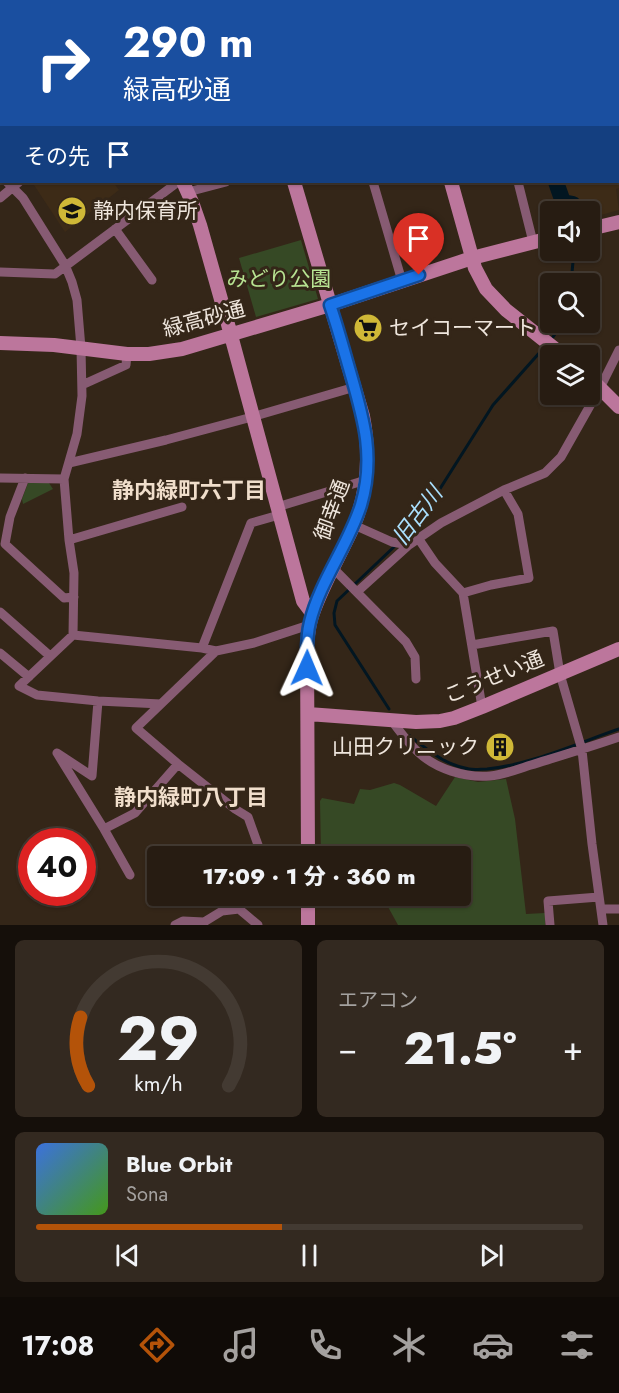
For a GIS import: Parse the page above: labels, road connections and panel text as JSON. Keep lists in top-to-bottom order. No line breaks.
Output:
{"streets":{"street":["緑高砂通","御幸通","こうせい通"]},"crossings":[["緑高砂通","御幸通"],["御幸通","こうせい通"]],"districts":["静内緑町六丁目","静内緑町八丁目"],"water":["旧古川"],"parks":["みどり公園"],"places":{"school or university":["静内保育所"],"supermarket":["セイコーマート"],"building":["山田クリニック"]},"page":{"turn":["290 m","緑高砂通"],"then":"その先","limit":"40","trip":"17:09 · 1 分 · 360 m","tile":"エアコン","heat":["−","21.5°","+"],"song":["Blue Orbit","Sona"],"tabs":"17:08","gauge":["29","km/h"]}}
